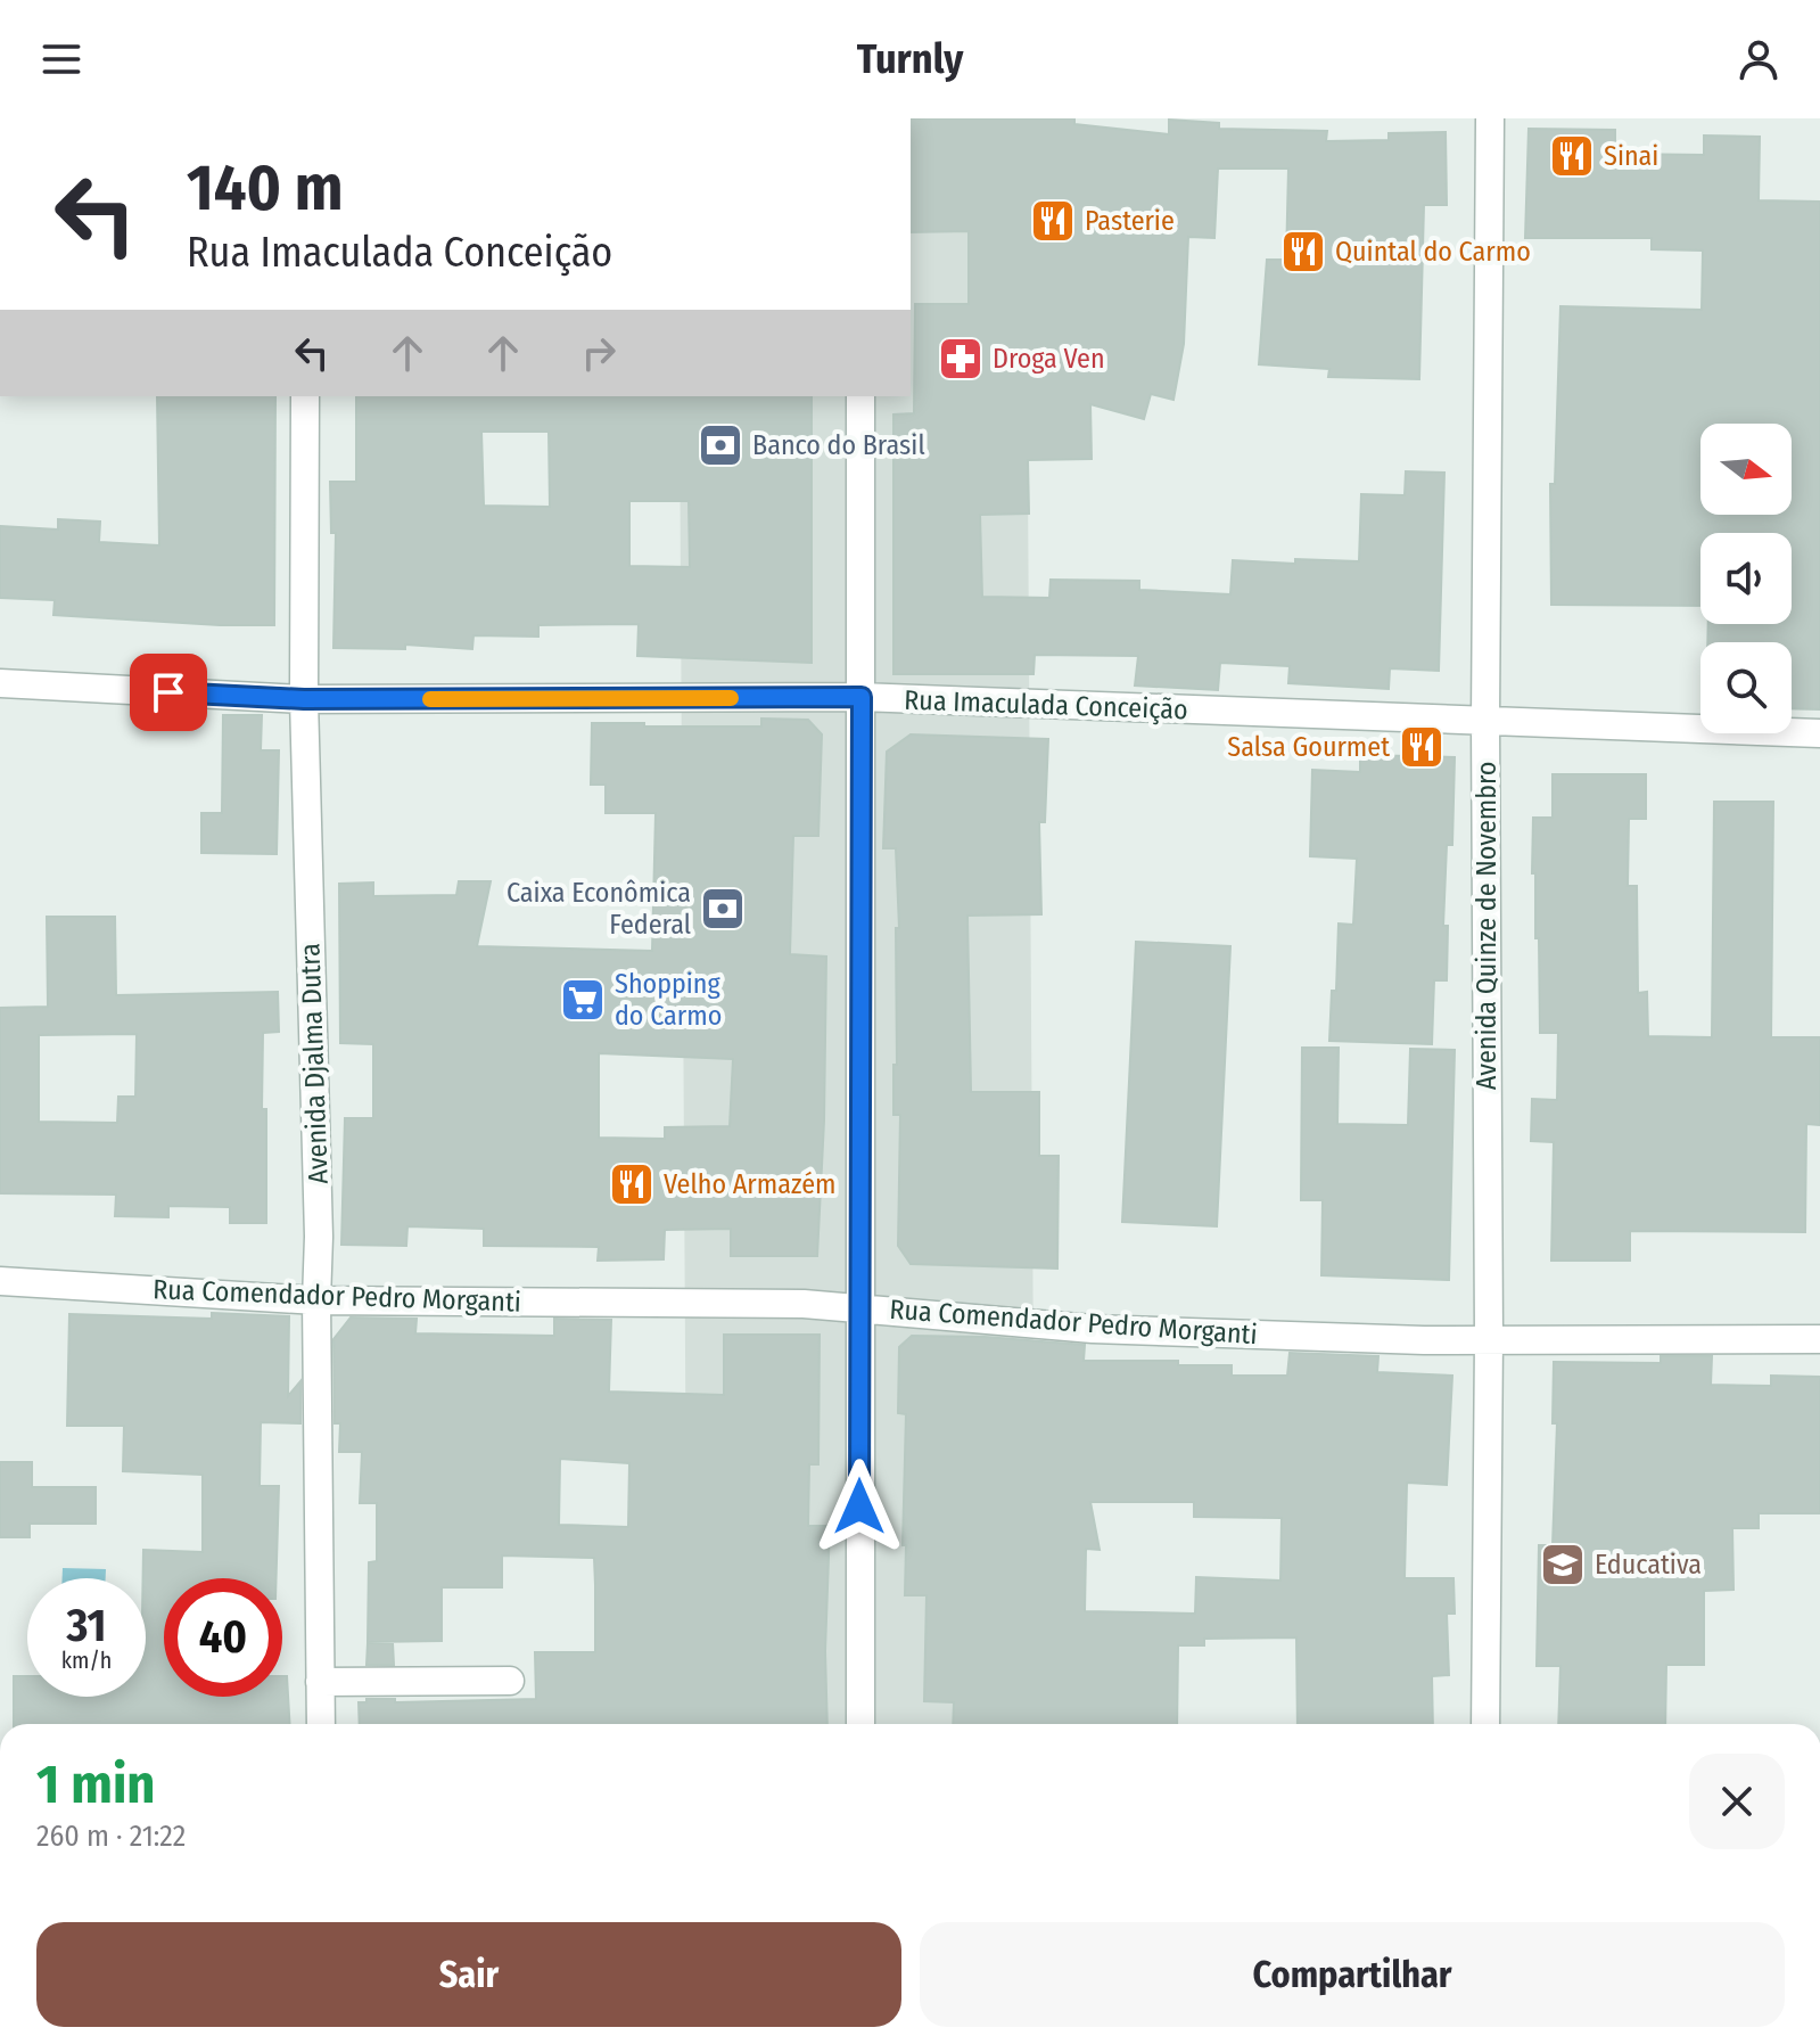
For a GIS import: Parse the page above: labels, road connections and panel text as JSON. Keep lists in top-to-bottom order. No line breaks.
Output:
{"streets":{"street":["Rua Imaculada Conceição","Avenida Quinze de Novembro","Avenida Djalma Dutra","Rua Comendador Pedro Morganti"]},"crossings":[["Rua Imaculada Conceição","Avenida Quinze de Novembro"],["Rua Imaculada Conceição","Avenida Djalma Dutra"],["Avenida Quinze de Novembro","Rua Comendador Pedro Morganti"],["Avenida Djalma Dutra","Rua Comendador Pedro Morganti"]],"places":{"restaurant":["Sinai","Pasterie","Quintal do Carmo","Salsa Gourmet","Velho Armazém"],"pharmacy":["Droga Ven"],"bank":["Banco do Brasil","Caixa Econômica Federal"],"supermarket":["Shopping do Carmo"],"school or university":["Educativa"]},"north":"right","page":{"header":"Turnly","turn":["140 m","Rua Imaculada Conceição"],"speed":"31 km/h","limit":"40","heading":["1 min","260 m · 21:22"],"buttons":["Sair","Compartilhar"]}}
